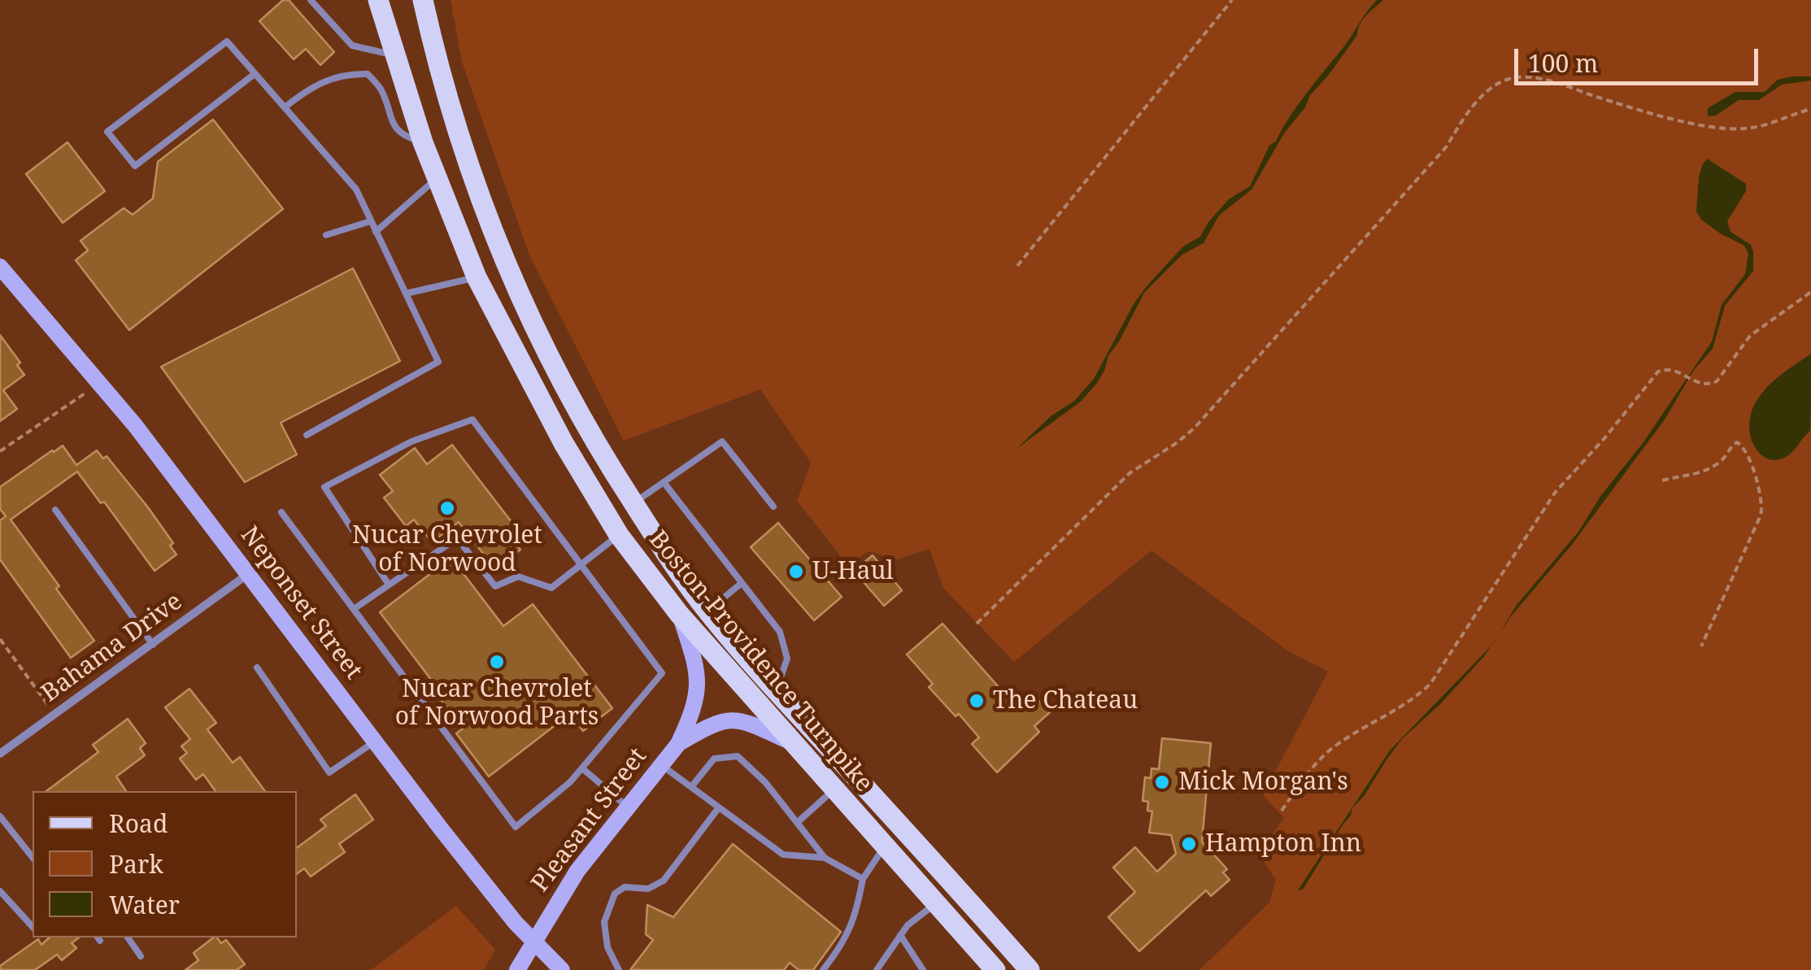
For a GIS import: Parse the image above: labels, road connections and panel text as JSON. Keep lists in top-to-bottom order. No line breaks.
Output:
{"streets":{"main road":["Boston-Providence Turnpike"],"street":["Neponset Street","Bahama Drive","Pleasant Street"]},"crossings":[["Neponset Street","Bahama Drive"],["Neponset Street","Pleasant Street"],["Boston-Providence Turnpike","Pleasant Street"]],"places":["Nucar Chevrolet of Norwood","U-Haul","Nucar Chevrolet of Norwood Parts","The Chateau","Mick Morgan's","Hampton Inn"],"legend":["Road","Park","Water"],"scale_bar":"100 m"}
